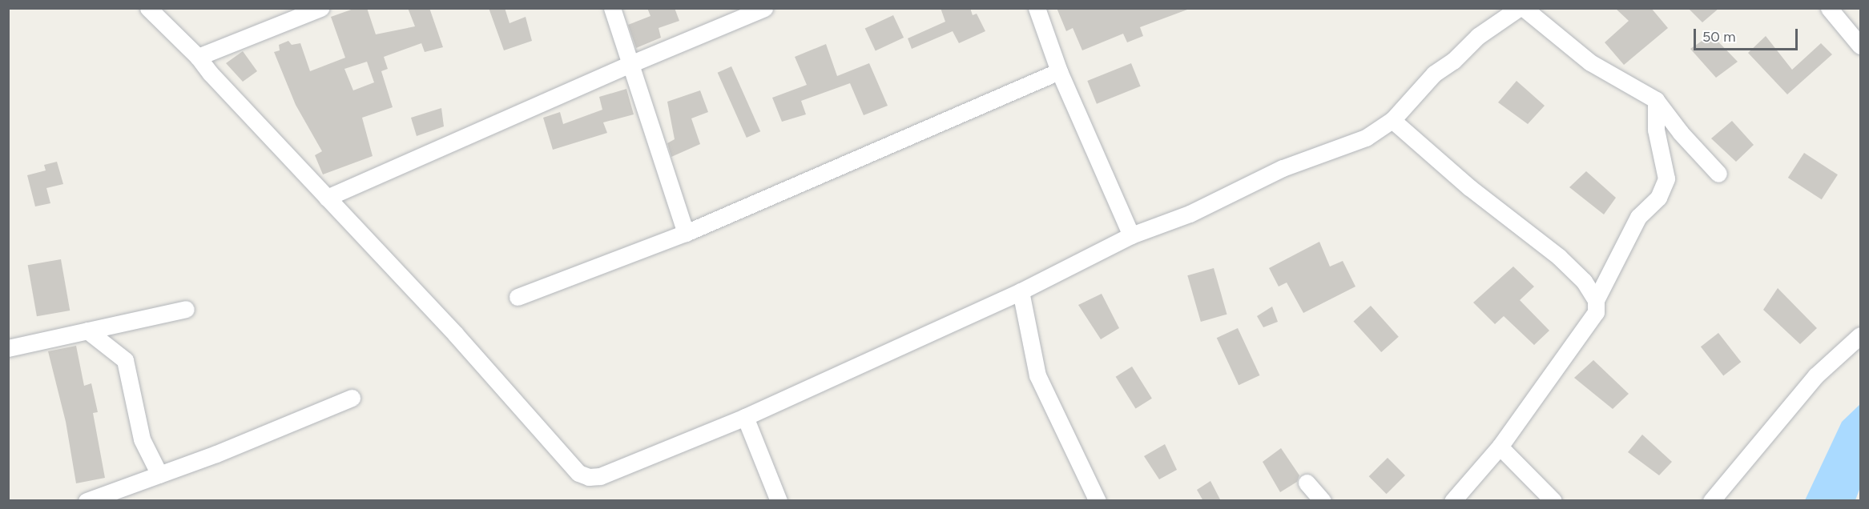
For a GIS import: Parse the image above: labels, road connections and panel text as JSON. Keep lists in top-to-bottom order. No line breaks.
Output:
{"scale_bar":"50 m"}
